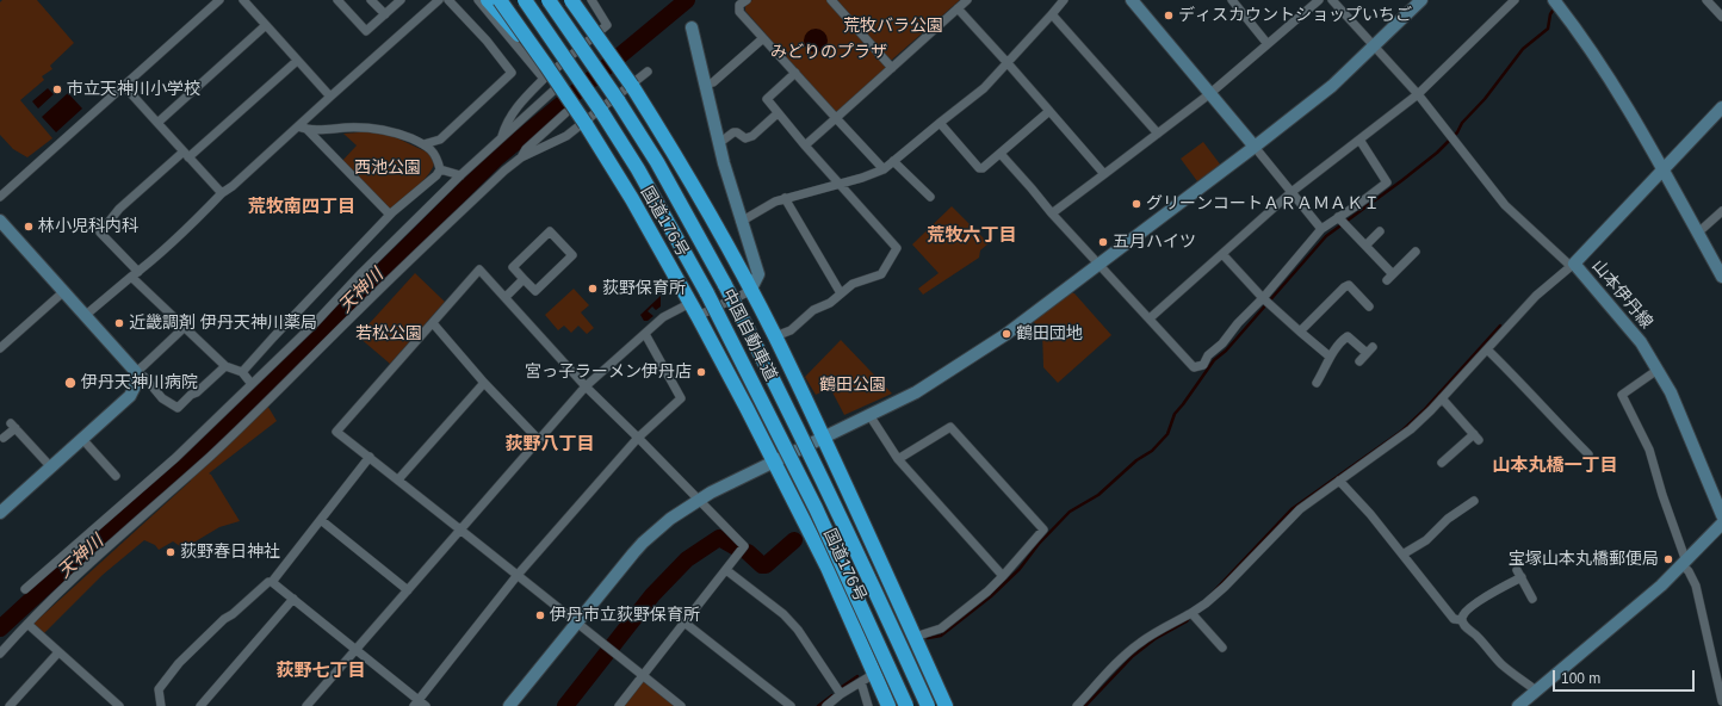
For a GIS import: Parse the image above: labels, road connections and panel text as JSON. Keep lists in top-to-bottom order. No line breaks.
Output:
{"streets":{"highway":["国道176号","中国自動車道"],"street":["山本伊丹線"]},"districts":["荒牧南四丁目","荒牧六丁目","荻野八丁目","山本丸橋一丁目","荻野七丁目"],"water":["天神川"],"parks":["荒牧バラ公園","みどりのプラザ","西池公園","若松公園","鶴田公園"],"places":["ディスカウントショップいちご","市立天神川小学校","グリーンコートＡＲＡＭＡＫＩ","林小児科内科","五月ハイツ","荻野保育所","近畿調剤 伊丹天神川薬局","鶴田団地","宮っ子ラーメン伊丹店","伊丹天神川病院","荻野春日神社","宝塚山本丸橋郵便局","伊丹市立荻野保育所"],"scale_bar":"100 m"}
